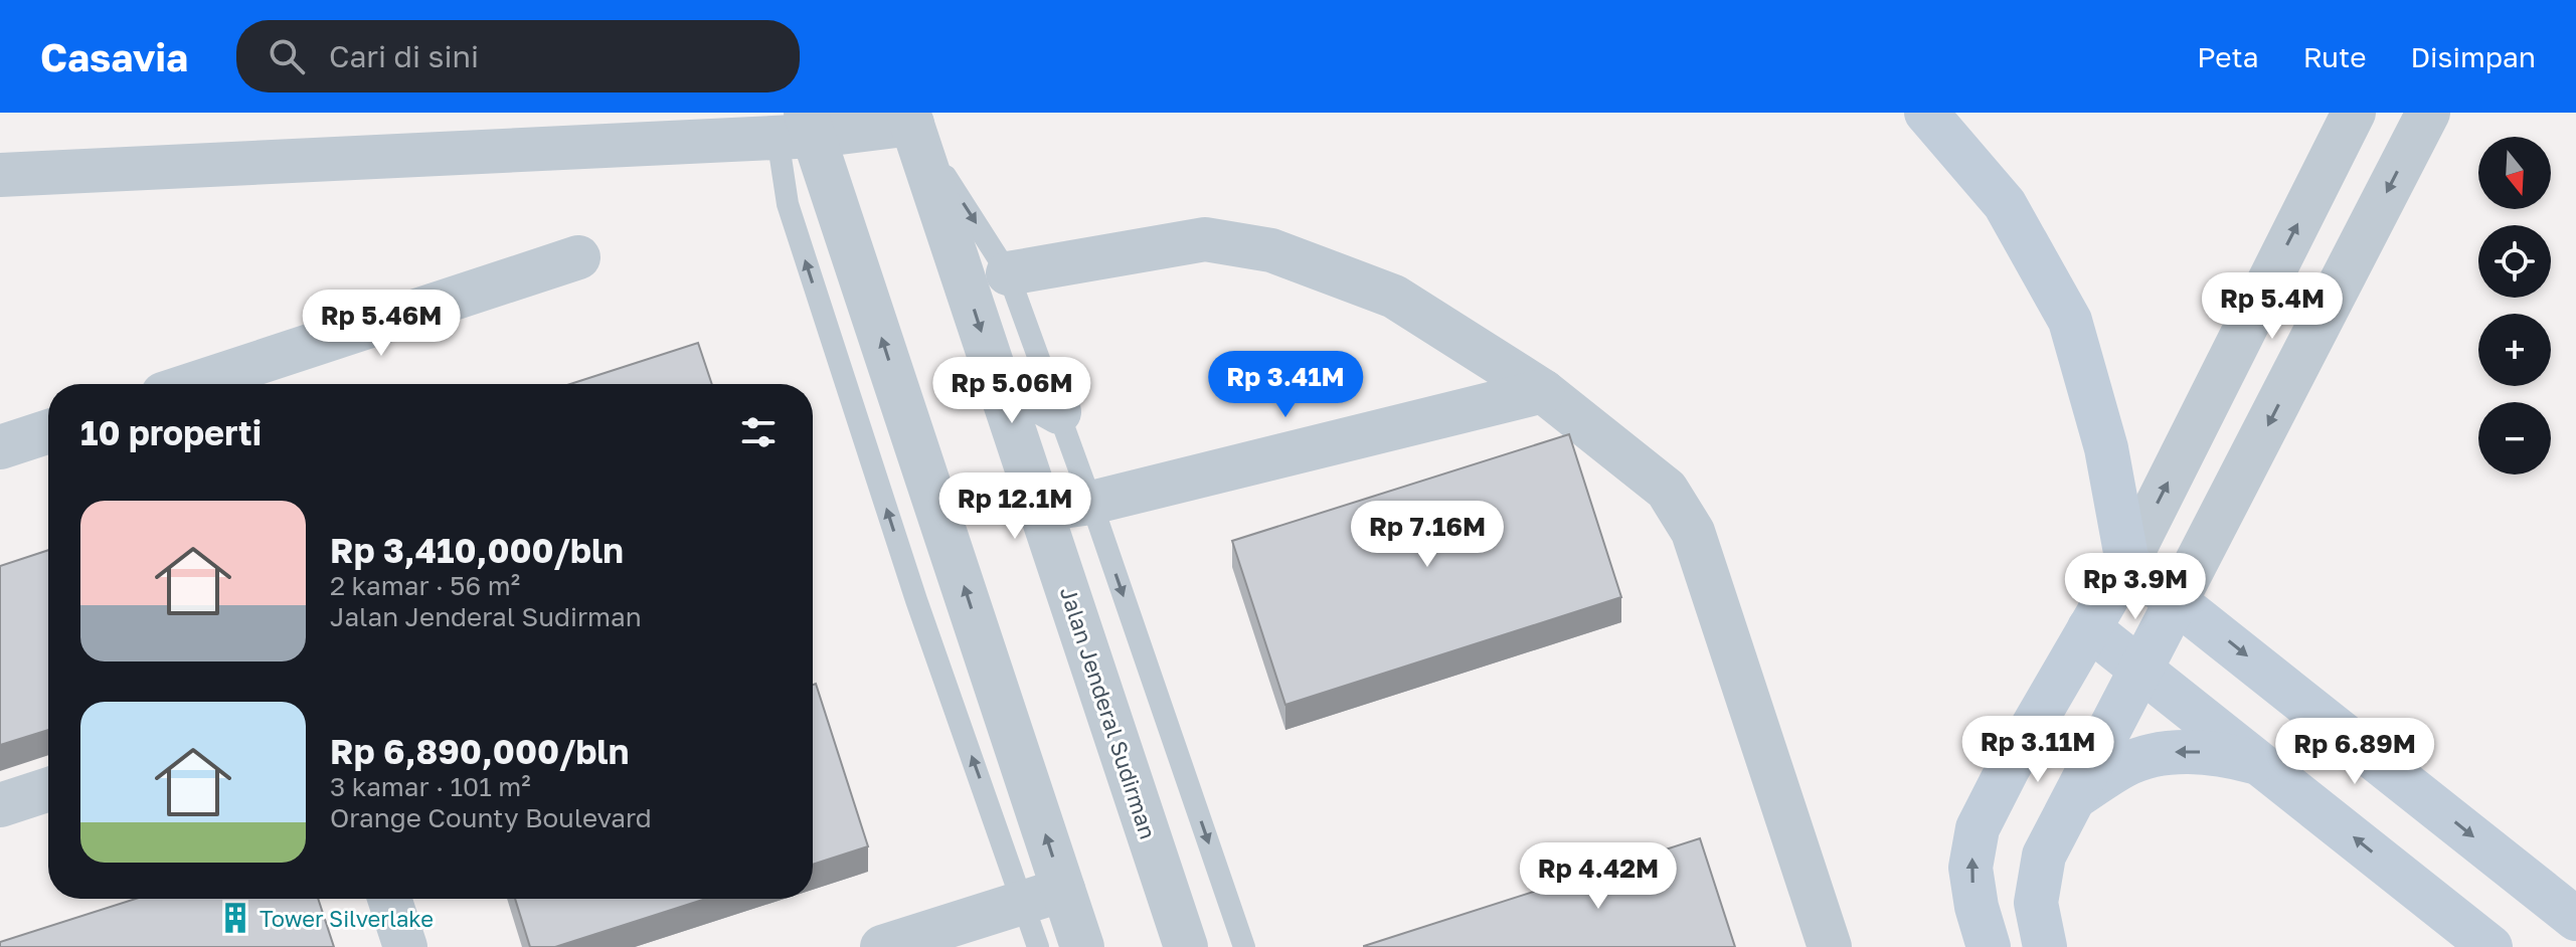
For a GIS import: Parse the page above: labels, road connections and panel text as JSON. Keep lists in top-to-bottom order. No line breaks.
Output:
{"streets":{"street":["Jalan Jenderal Sudirman"]},"places":{"building":["Tower Silverlake"]},"north":"bottom","page":{"header":"Casavia","search":"Cari di sini","nav":["Peta","Rute","Disimpan"],"map_buttons":["+","−"],"price":["Rp 5.4M","Rp 5.46M","Rp 3.41M","Rp 5.06M","Rp 12.1M","Rp 7.16M","Rp 3.9M","Rp 3.11M","Rp 6.89M","Rp 4.42M"],"heading":"10 properti","list":[{"name":"Rp 3,410,000/bln","note":"2 kamar · 56 m² · Jalan Jenderal Sudirman"},{"name":"Rp 6,890,000/bln","note":"3 kamar · 101 m² · Orange County Boulevard"}]}}
